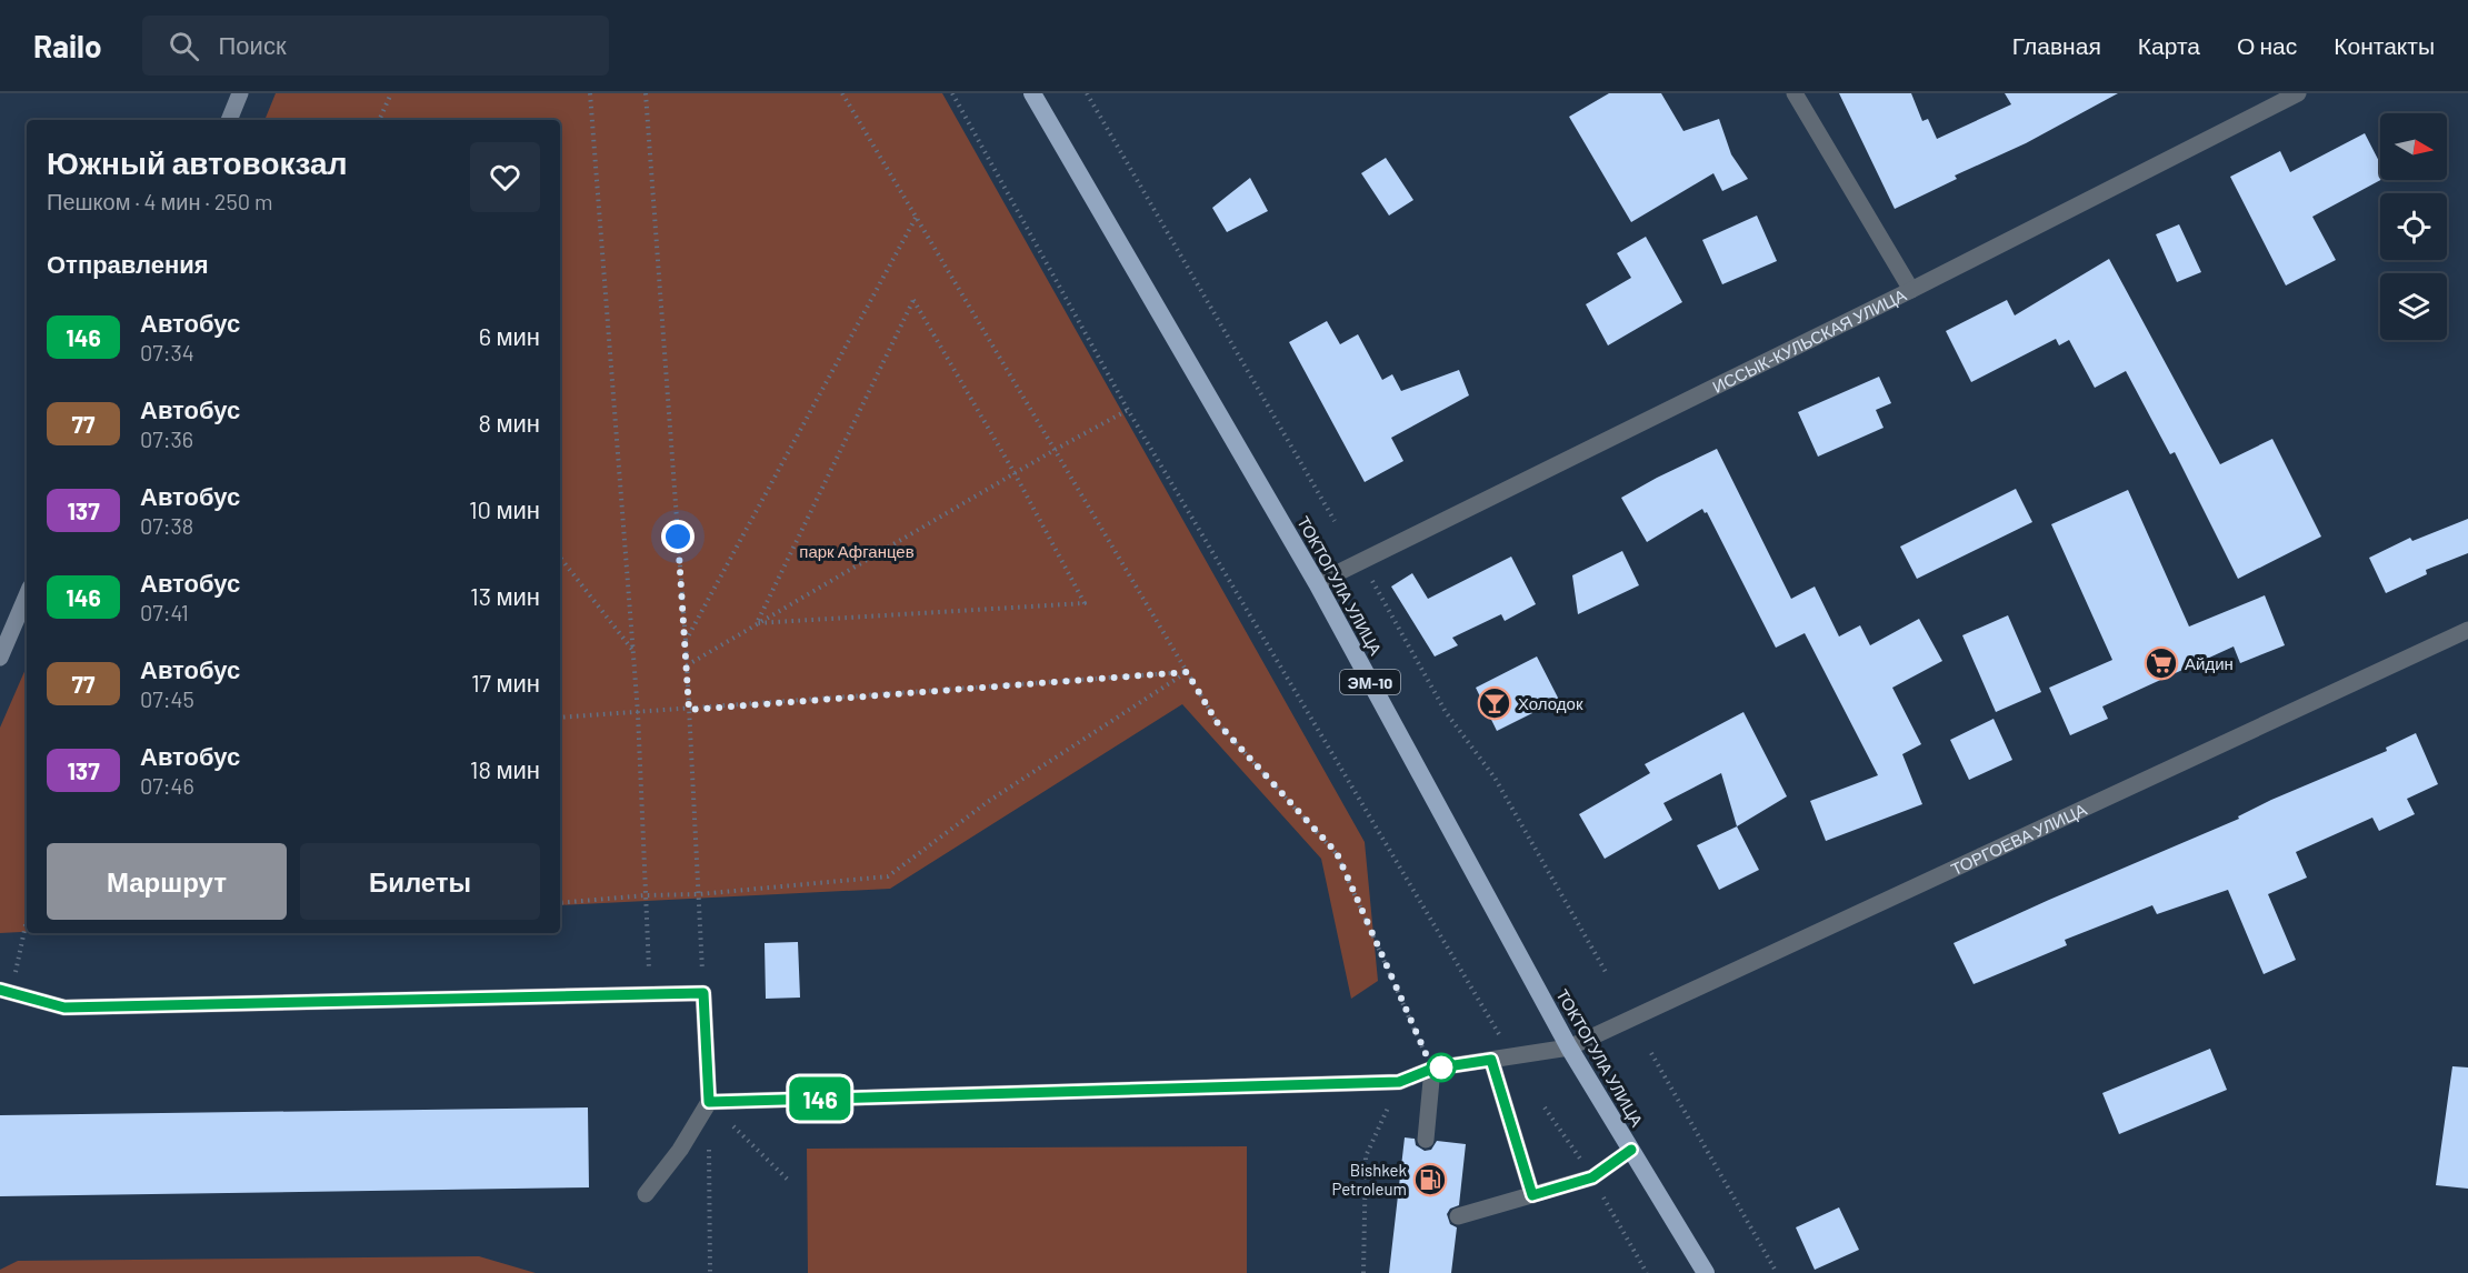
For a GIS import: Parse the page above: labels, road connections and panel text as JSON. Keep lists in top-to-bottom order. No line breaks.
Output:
{"streets":{"highway":["ТОКТОГУЛА УЛИЦА","ЭМ-10"],"street":["ИССЫК-КУЛЬСКАЯ УЛИЦА","ТОРГОЕВА УЛИЦА"]},"crossings":[["ИССЫК-КУЛЬСКАЯ УЛИЦА","ТОКТОГУЛА УЛИЦА"],["ТОКТОГУЛА УЛИЦА","ТОРГОЕВА УЛИЦА"]],"parks":["парк Афганцев"],"places":{"supermarket":["Айдин"],"bar":["Холодок"],"fuel station":["Bishkek Petroleum"]},"lines":["bus line 146"],"north":"right","page":{"header":"Railo","search":"Поиск","nav":["Главная","Карта","О нас","Контакты"],"on_map":"146","heading":[["Южный автовокзал","Пешком · 4 мин · 250 m"],"Отправления"],"list":[{"mark":"146","name":"Автобус","note":"07:34","value":"6 мин"},{"mark":"77","name":"Автобус","note":"07:36","value":"8 мин"},{"mark":"137","name":"Автобус","note":"07:38","value":"10 мин"},{"mark":"146","name":"Автобус","note":"07:41","value":"13 мин"},{"mark":"77","name":"Автобус","note":"07:45","value":"17 мин"},{"mark":"137","name":"Автобус","note":"07:46","value":"18 мин"}],"buttons":["Маршрут","Билеты"]}}
